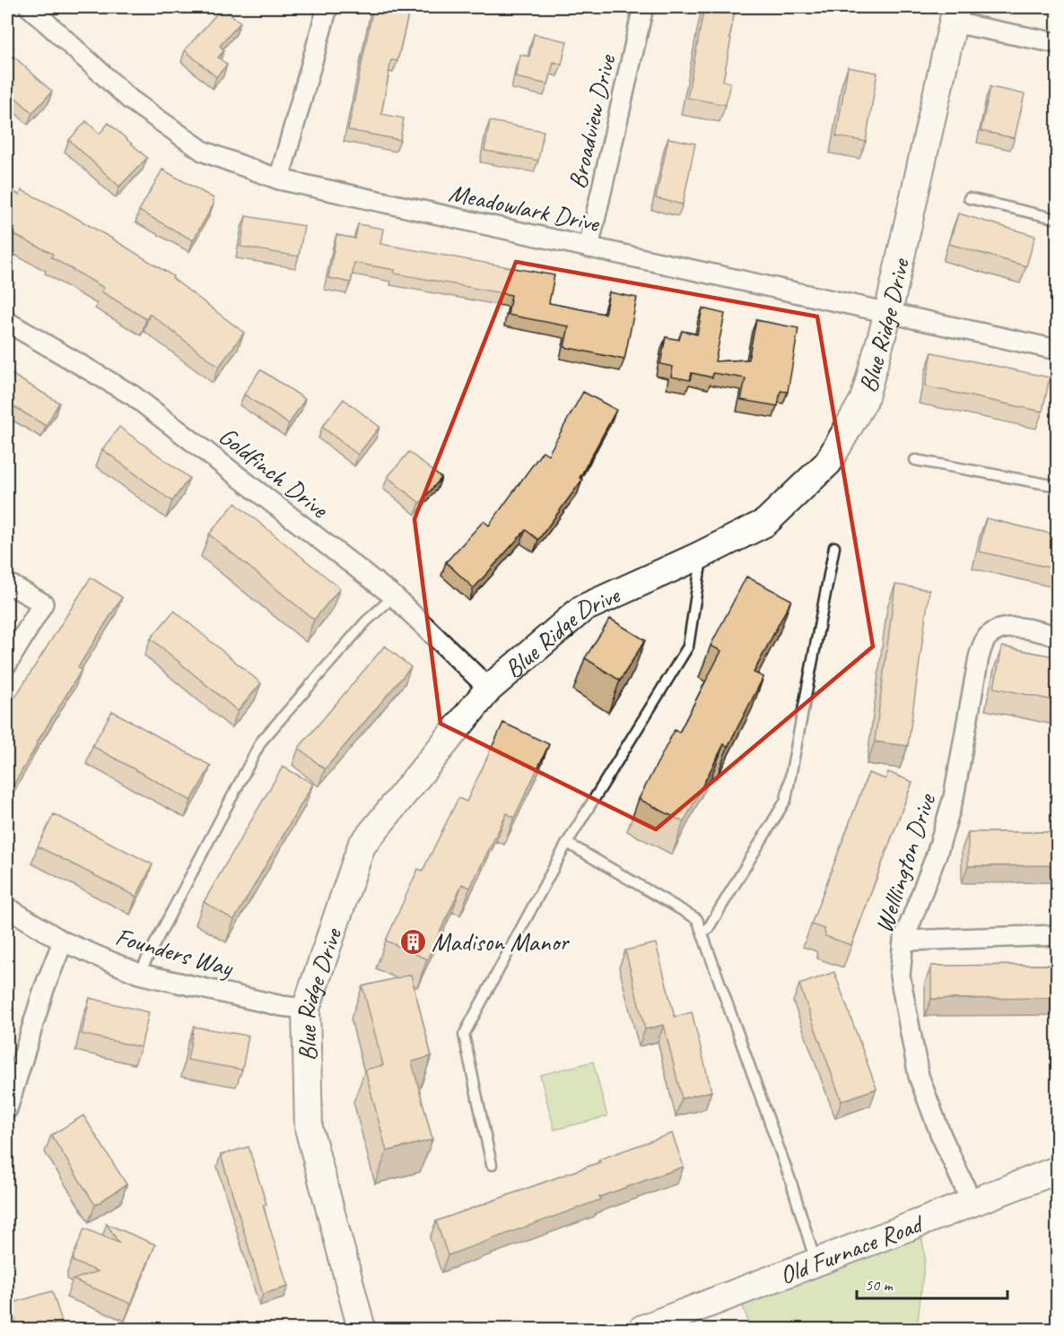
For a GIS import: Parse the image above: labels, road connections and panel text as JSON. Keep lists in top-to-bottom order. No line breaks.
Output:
{"streets":{"street":["Broadview Drive","Meadowlark Drive","Blue Ridge Drive","Goldfinch Drive","Welllington Drive","Founders Way","Old Furnace Road"]},"crossings":[["Broadview Drive","Meadowlark Drive"],["Meadowlark Drive","Blue Ridge Drive"],["Blue Ridge Drive","Goldfinch Drive"],["Blue Ridge Drive","Founders Way"],["Welllington Drive","Old Furnace Road"]],"places":{"building":["Madison Manor"]},"scale_bar":"50 m"}
